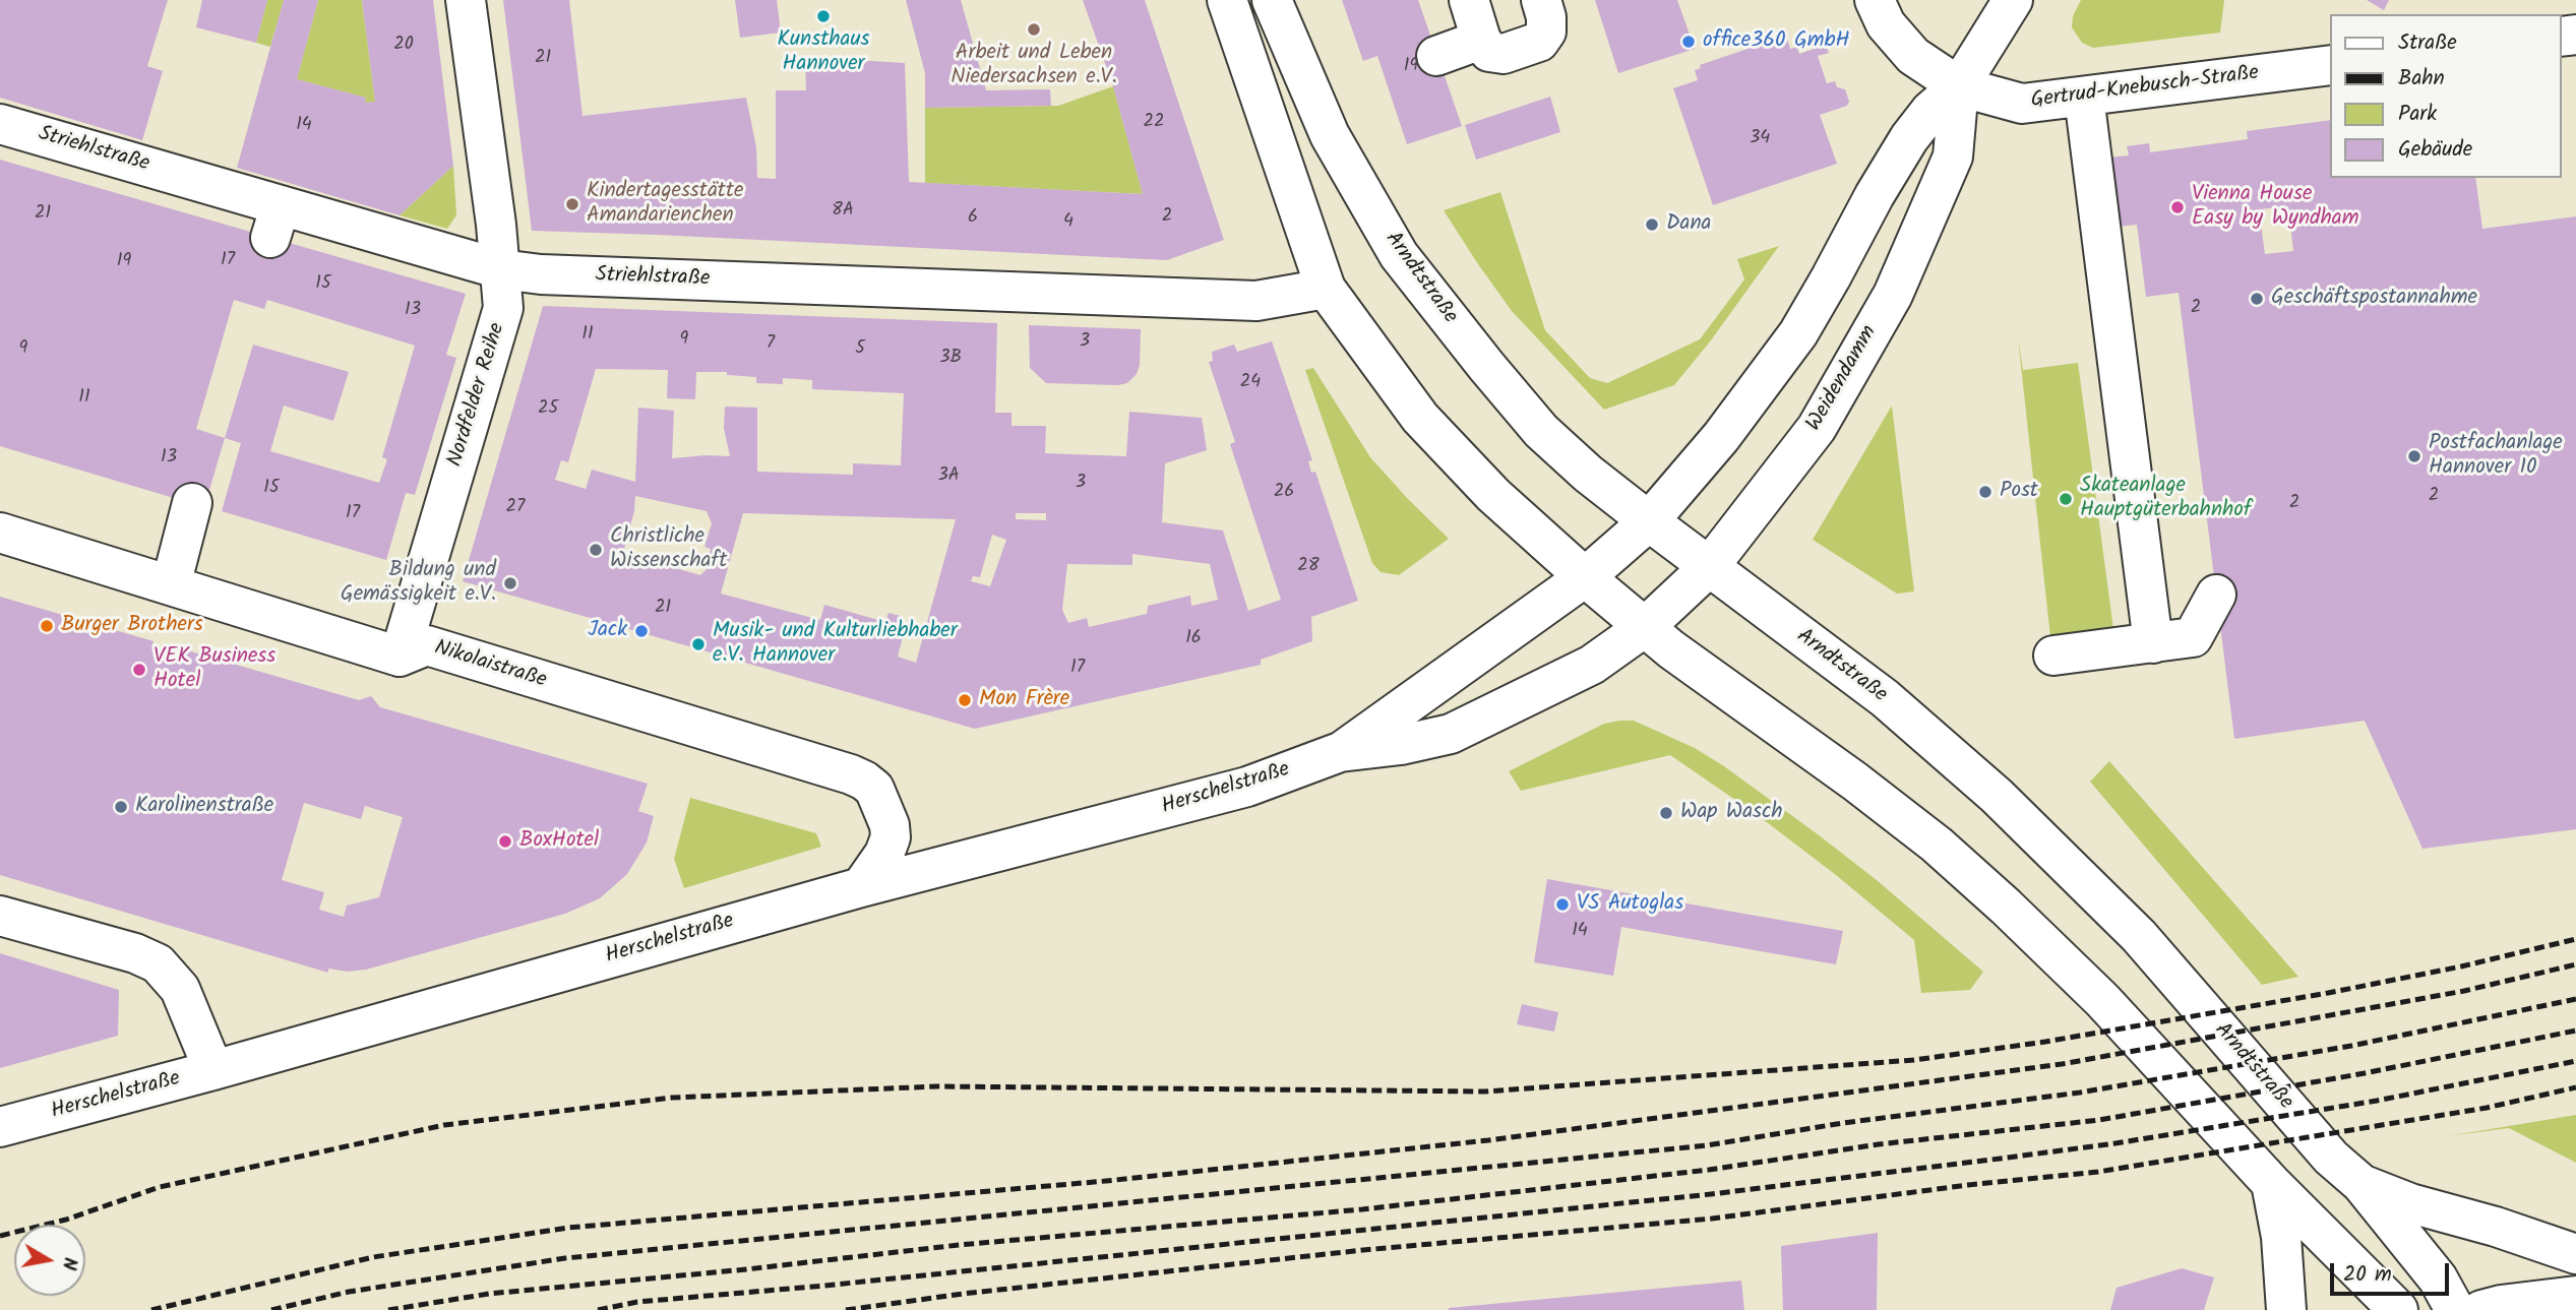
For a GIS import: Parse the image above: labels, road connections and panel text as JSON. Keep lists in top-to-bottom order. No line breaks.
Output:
{"streets":{"street":["Gertrud-Knebusch-Straße","Striehlstraße","Arndtstraße","Weidendamm","Nordfelder Reihe","Nikolaistraße","Herschelstraße"]},"crossings":[["Gertrud-Knebusch-Straße","Weidendamm"],["Striehlstraße","Nordfelder Reihe"],["Arndtstraße","Weidendamm"],["Weidendamm","Herschelstraße"],["Nordfelder Reihe","Nikolaistraße"],["Nikolaistraße","Herschelstraße"]],"places":["Kunsthaus Hannover","Arbeit und Leben Niedersachsen e.V.","office360 GmbH","Kindertagesstätte Amandarienchen","Vienna House Easy by Wyndham","Dana","Geschäftspostannahme","Postfachanlage Hannover 10","Post","Skateanlage Hauptgüterbahnhof","Christliche Wissenschaft","Bildung und Gemässigkeit e.V.","Burger Brothers","Jack","Musik- und Kulturliebhaber e.V. Hannover","VEK Business Hotel","Mon Frère","Karolinenstraße","Wap Wasch","BoxHotel","VS Autoglas"],"house_numbers":["20","21","19","22","14","34","8A","21","2","6","4","17","19","15","2","13","11","9","3","7","9","5","3B","24","11","25","13","3A","3","15","26","2","2","27","17","28","21","16","17","14"],"legend":["Straße","Bahn","Park","Gebäude"],"scale_bar":"20 m","north":"right"}
